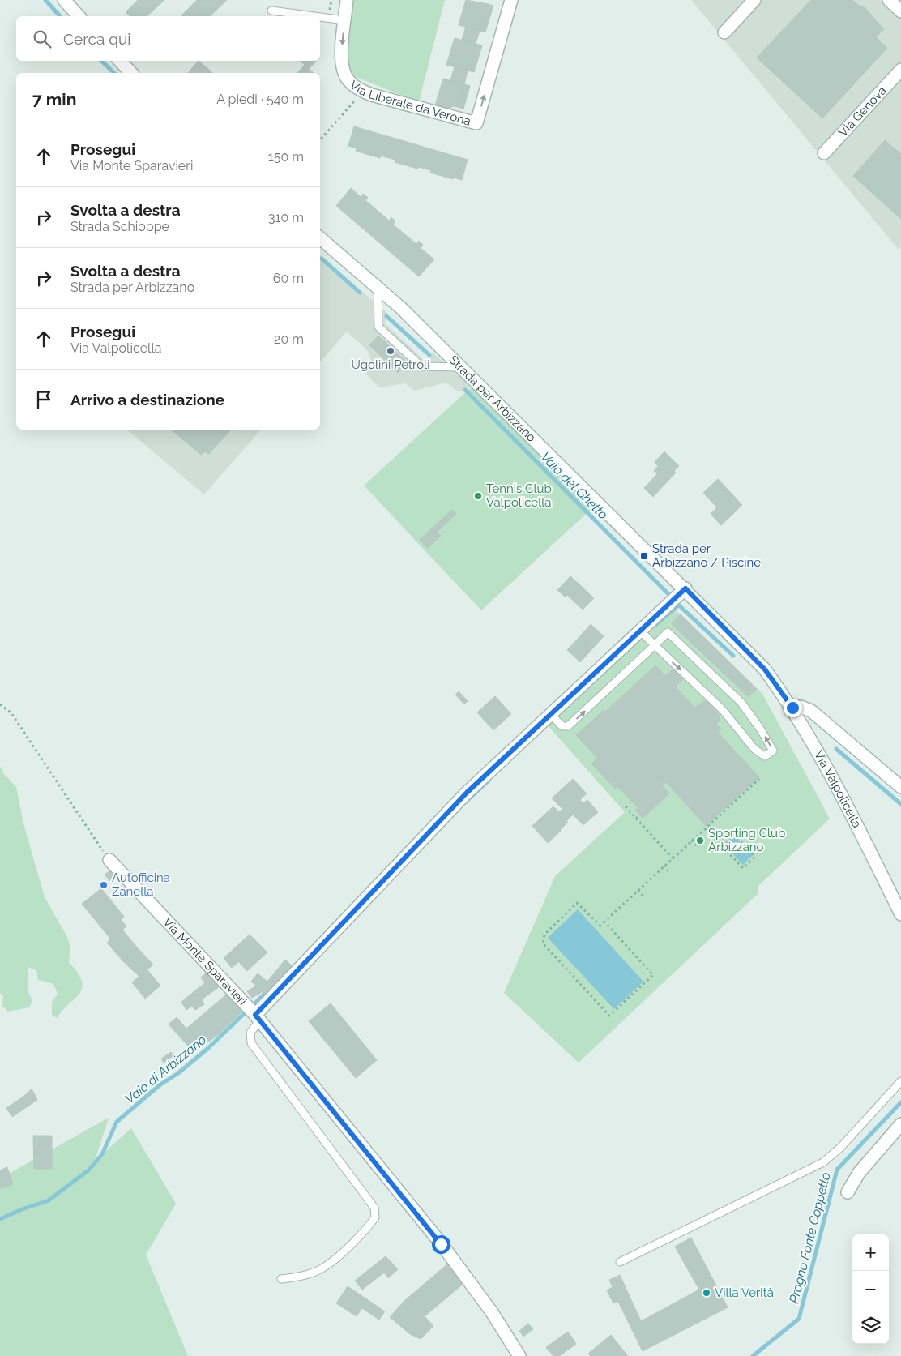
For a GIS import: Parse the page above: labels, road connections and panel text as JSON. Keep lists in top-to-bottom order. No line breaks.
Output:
{"streets":{"street":["Via Liberale da Verona","Via Genova","Strada per Arbizzano","Via Valpolicella","Via Monte Sparavieri"]},"crossings":[["Strada per Arbizzano","Via Valpolicella"]],"water":["Vaio del Ghetto","Vaio di Arbizzano","Progno Fonte Coppetto"],"places":{"other":["Ugolini Petroli","Tennis Club Valpolicella","Sporting Club Arbizzano","Autofficina Zanella","Villa Verità"],"transit":["Strada per Arbizzano / Piscine"]},"page":{"search":"Cerca qui","heading":["7 min","A piedi · 540 m"],"list":[["Prosegui","Via Monte Sparavieri","150 m"],["Svolta a destra","Strada Schioppe","310 m"],["Svolta a destra","Strada per Arbizzano","60 m"],["Prosegui","Via Valpolicella","20 m"],"Arrivo a destinazione"],"map_buttons":["+","−"]}}
